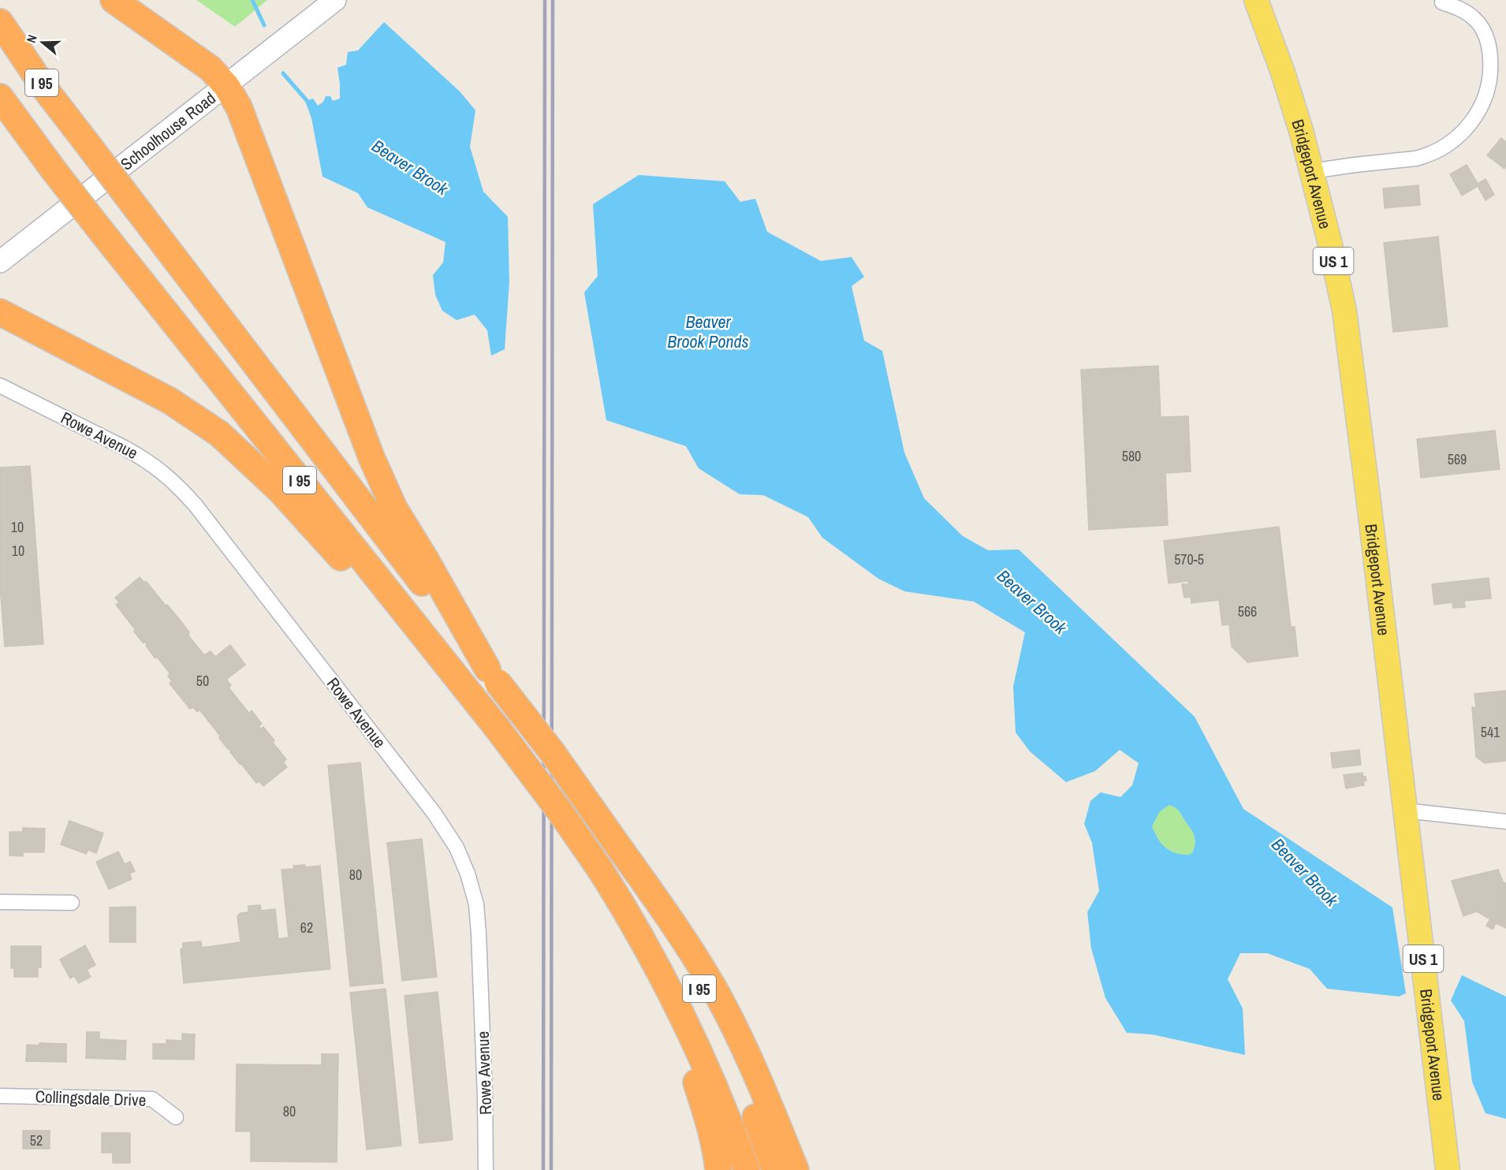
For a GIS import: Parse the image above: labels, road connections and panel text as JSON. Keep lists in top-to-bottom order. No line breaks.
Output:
{"streets":{"highway":["I 95"],"main road":["Schoolhouse Road","Bridgeport Avenue","US 1"],"street":["Rowe Avenue","Collingsdale Drive"]},"water":["Beaver Brook","Beaver Brook Ponds"],"house_numbers":["580","569","10","10","570-5","566","50","541","80","62","80","52"],"north":"left"}
